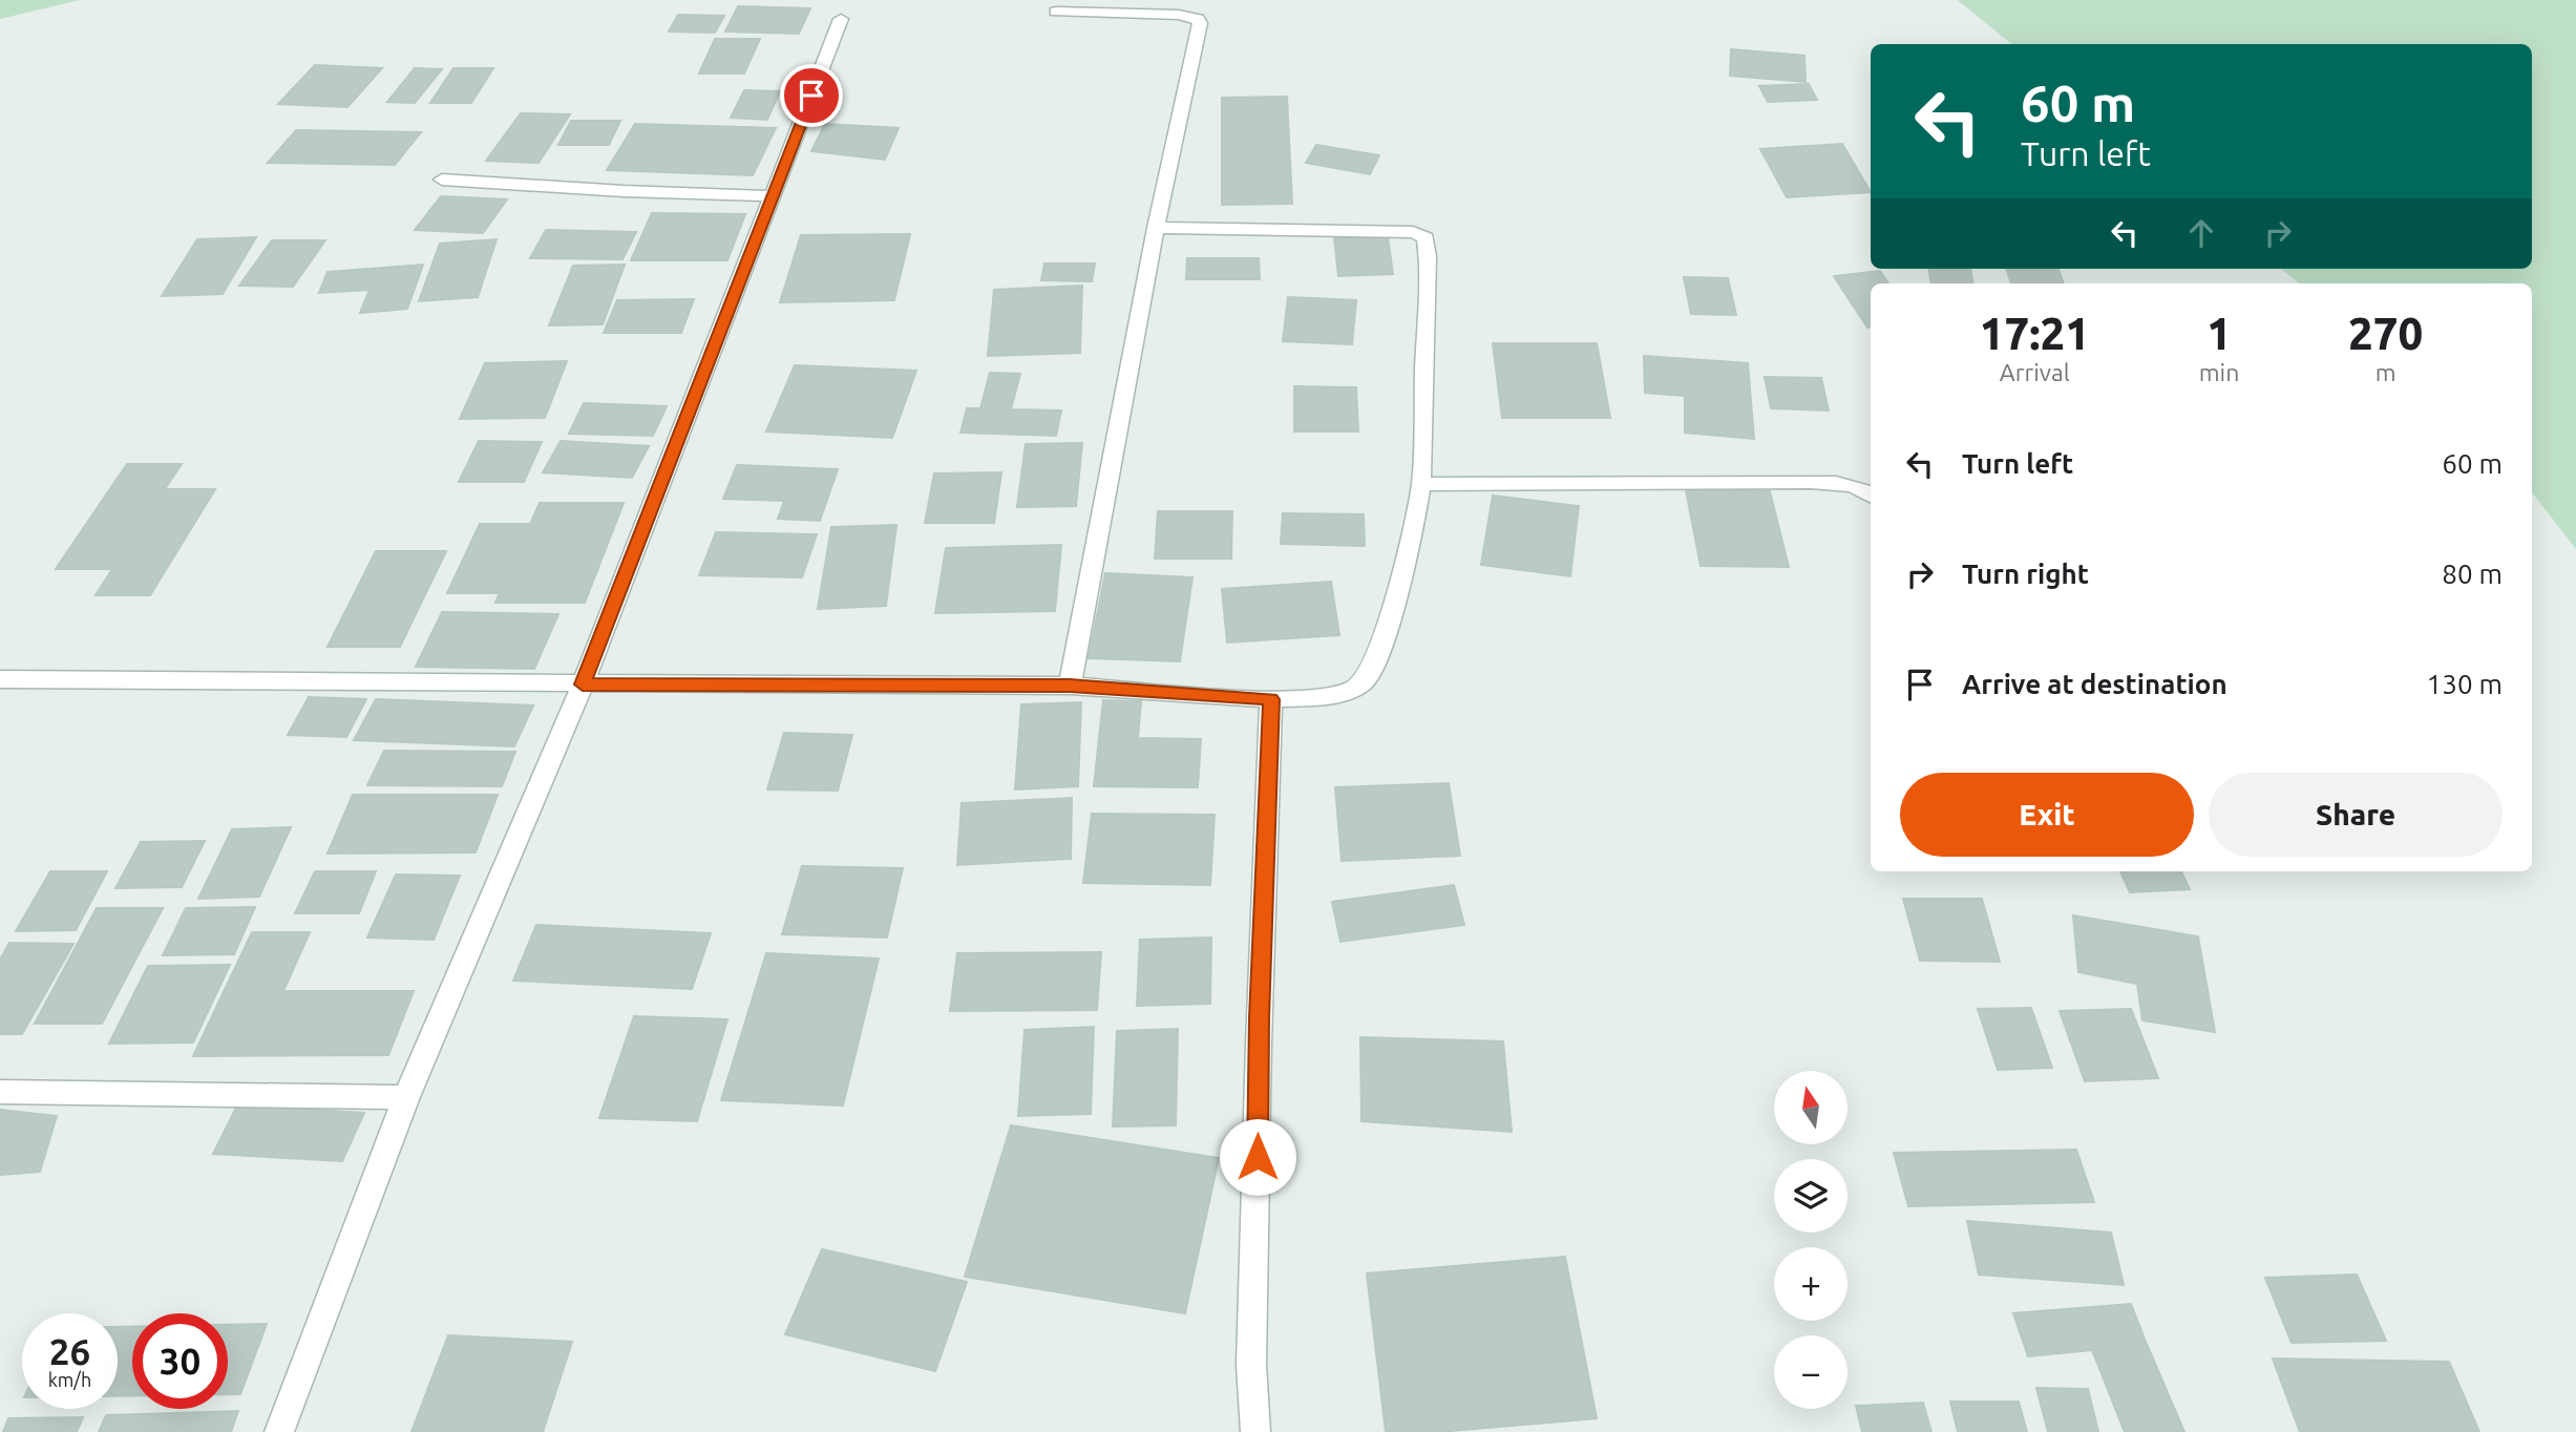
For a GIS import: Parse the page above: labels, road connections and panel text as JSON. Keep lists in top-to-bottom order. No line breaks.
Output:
{"north":"top","page":{"turn":["60 m","Turn left"],"eta":["17:21","Arrival","1","min","270","m"],"list":[{"name":"Turn left","value":"60 m"},{"name":"Turn right","value":"80 m"},{"name":"Arrive at destination","value":"130 m"}],"buttons":["Exit","Share"],"map_buttons":["+","−"],"speed":"26 km/h","limit":"30"}}
